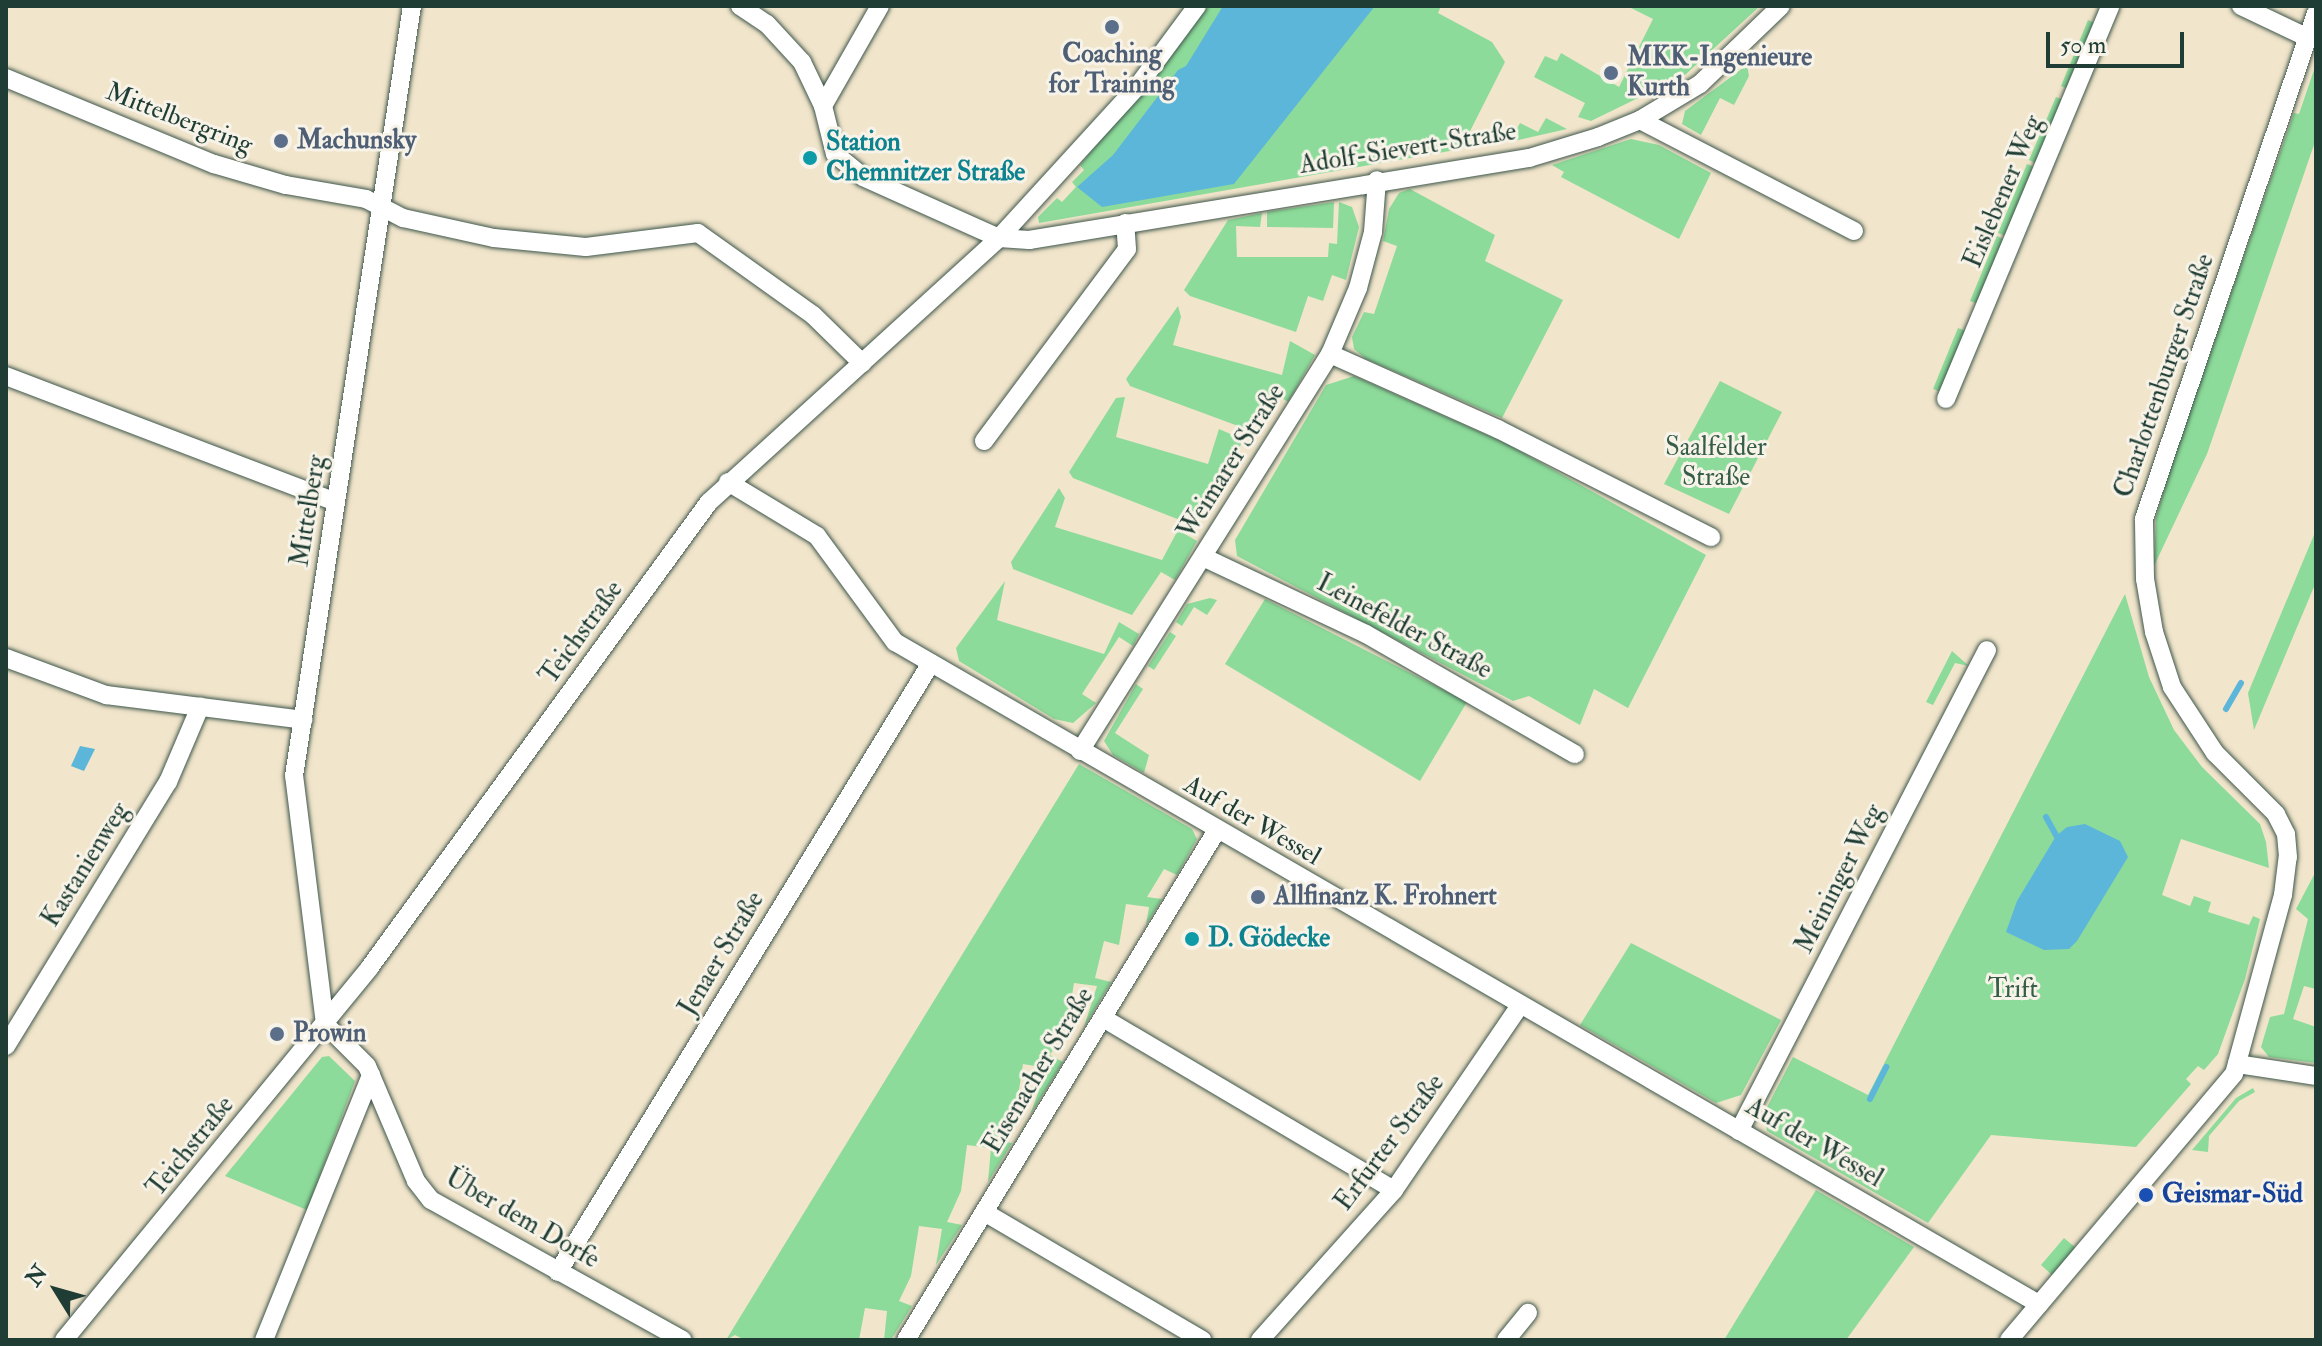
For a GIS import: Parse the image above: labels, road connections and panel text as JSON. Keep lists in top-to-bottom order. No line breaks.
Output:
{"streets":{"street":["Mittelbergring","Adolf-Sievert-Straße","Eislebener Weg","Charlottenburger Straße","Weimarer Straße","Mittelberg","Leinefelder Straße","Teichstraße","Auf der Wessel","Kastanienweg","Meininger Weg","Jenaer Straße","Eisenacher Straße","Erfurter Straße","Über dem Dorfe"]},"crossings":[["Mittelbergring","Mittelberg"],["Mittelbergring","Teichstraße"],["Adolf-Sievert-Straße","Weimarer Straße"],["Adolf-Sievert-Straße","Teichstraße"],["Weimarer Straße","Leinefelder Straße"],["Weimarer Straße","Auf der Wessel"],["Mittelberg","Teichstraße"],["Mittelberg","Über dem Dorfe"],["Teichstraße","Auf der Wessel"],["Teichstraße","Über dem Dorfe"],["Auf der Wessel","Meininger Weg"],["Auf der Wessel","Jenaer Straße"],["Auf der Wessel","Eisenacher Straße"],["Auf der Wessel","Erfurter Straße"],["Jenaer Straße","Über dem Dorfe"]],"parks":["Saalfelder Straße","Trift"],"places":["Coaching for Training","MKK-Ingenieure Kurth","Machunsky","Station Chemnitzer Straße","Allfinanz K. Frohnert","D. Gödecke","Prowin","Geismar-Süd"],"scale_bar":"50 m","north":"top left"}
